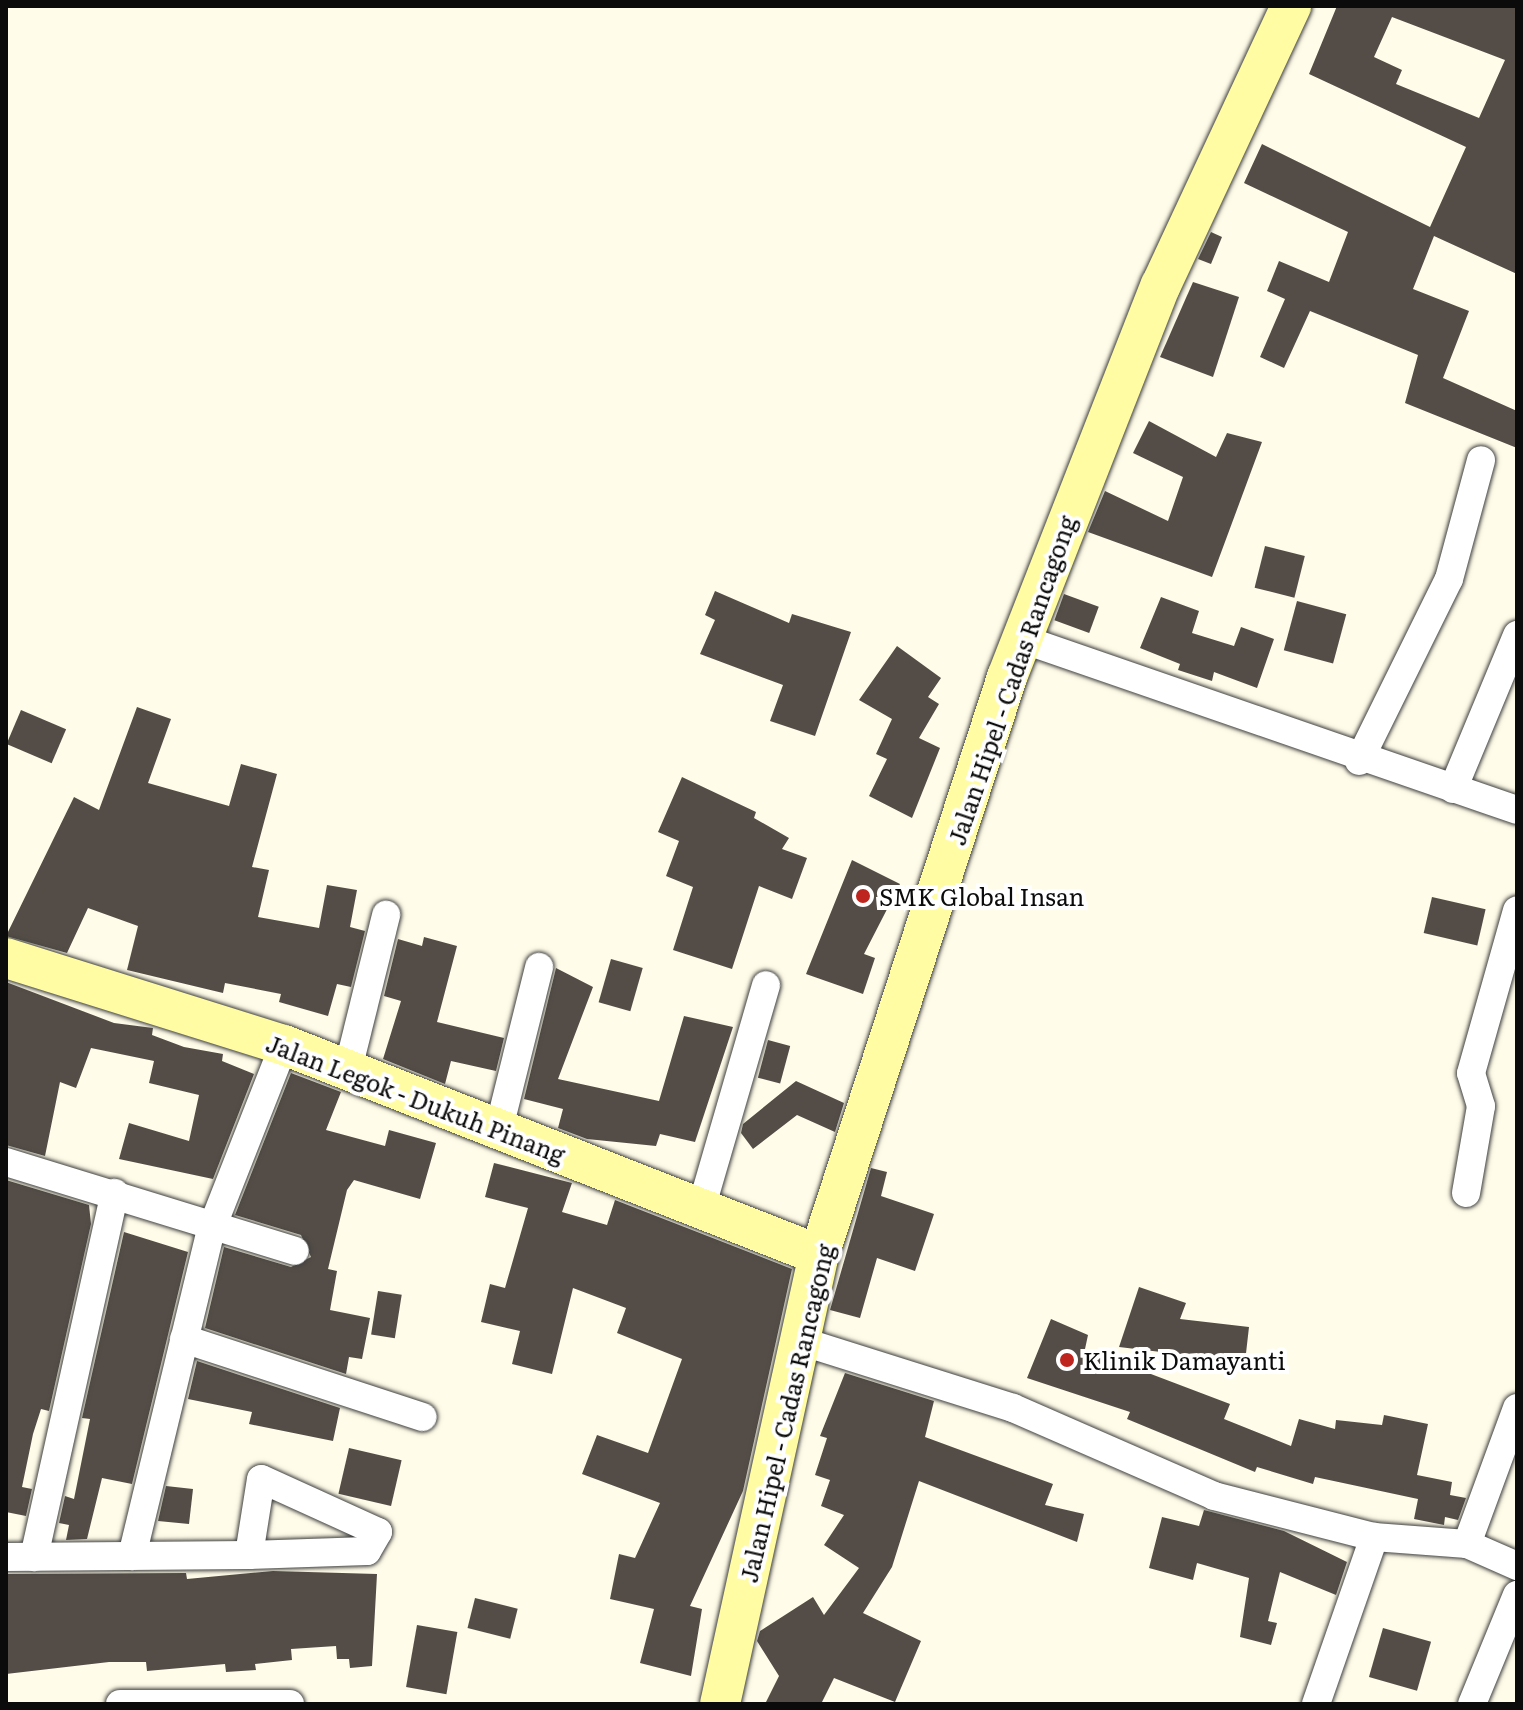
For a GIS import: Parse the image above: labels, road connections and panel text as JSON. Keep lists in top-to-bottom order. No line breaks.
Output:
{"streets":{"street":["Jalan Hipel - Cadas Rancagong","Jalan Legok - Dukuh Pinang"]},"crossings":[["Jalan Hipel - Cadas Rancagong","Jalan Legok - Dukuh Pinang"]],"places":["SMK Global Insan","Klinik Damayanti"]}
